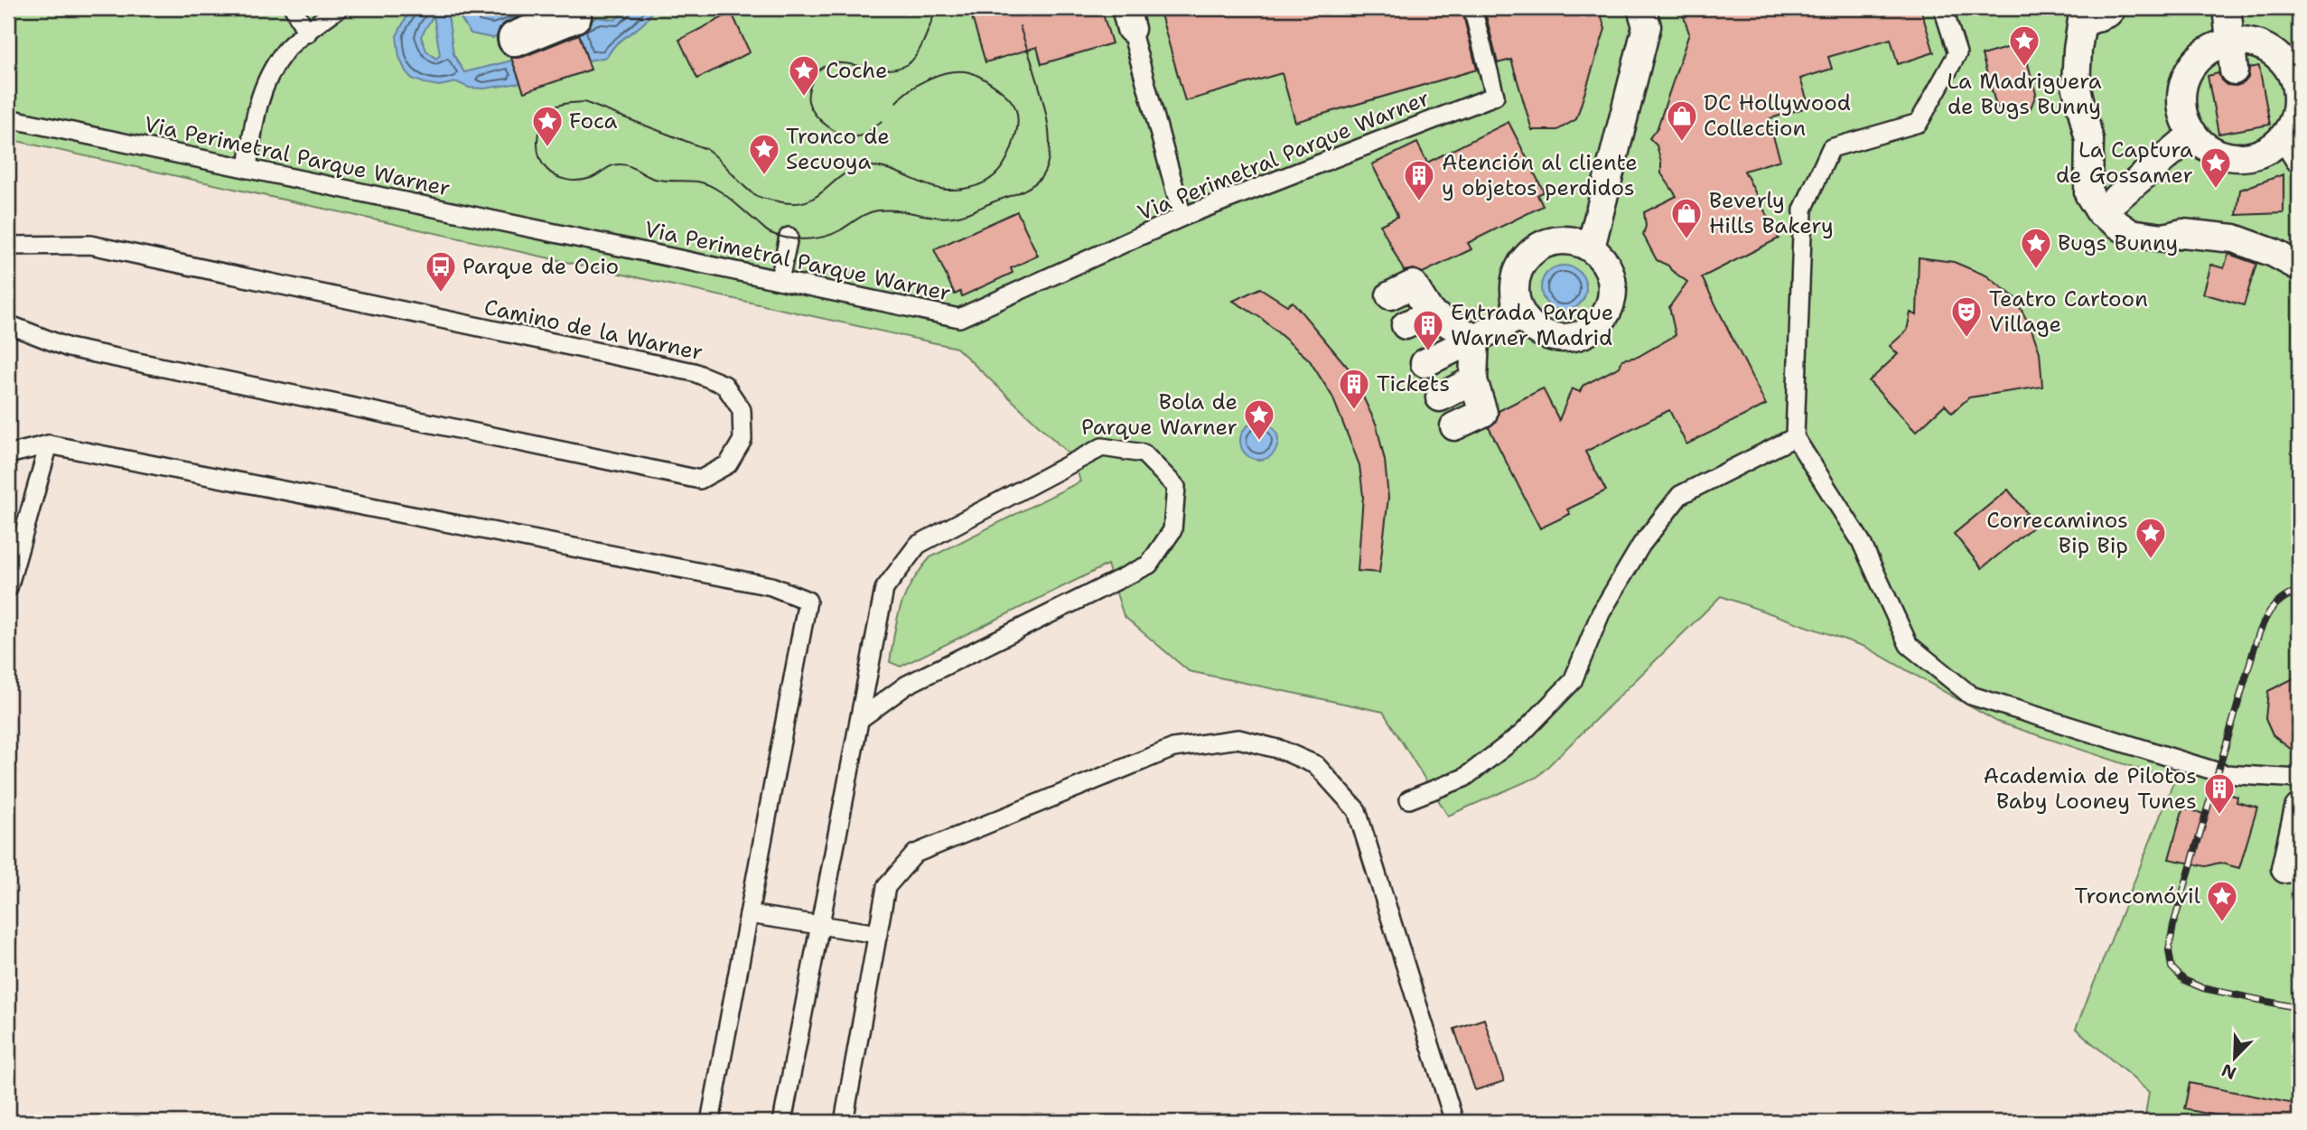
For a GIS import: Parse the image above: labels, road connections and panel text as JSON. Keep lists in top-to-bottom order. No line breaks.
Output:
{"streets":{"lane":["Via Perimetral Parque Warner","Camino de la Warner"]},"places":{"place":["La Madriguera de Bugs Bunny","Coche","Foca","Tronco de Secuoya","La Captura de Gossamer","Bugs Bunny","Bola de Parque Warner","Correcaminos Bip Bip","Troncomóvil"],"shop":["DC Hollywood Collection","Beverly Hills Bakery"],"building":["Atención al cliente y objetos perdidos","Entrada Parque Warner Madrid","Tickets","Academia de Pilotos Baby Looney Tunes"],"bus stop":["Parque de Ocio"],"theatre":["Teatro Cartoon Village"]},"north":"bottom left"}
